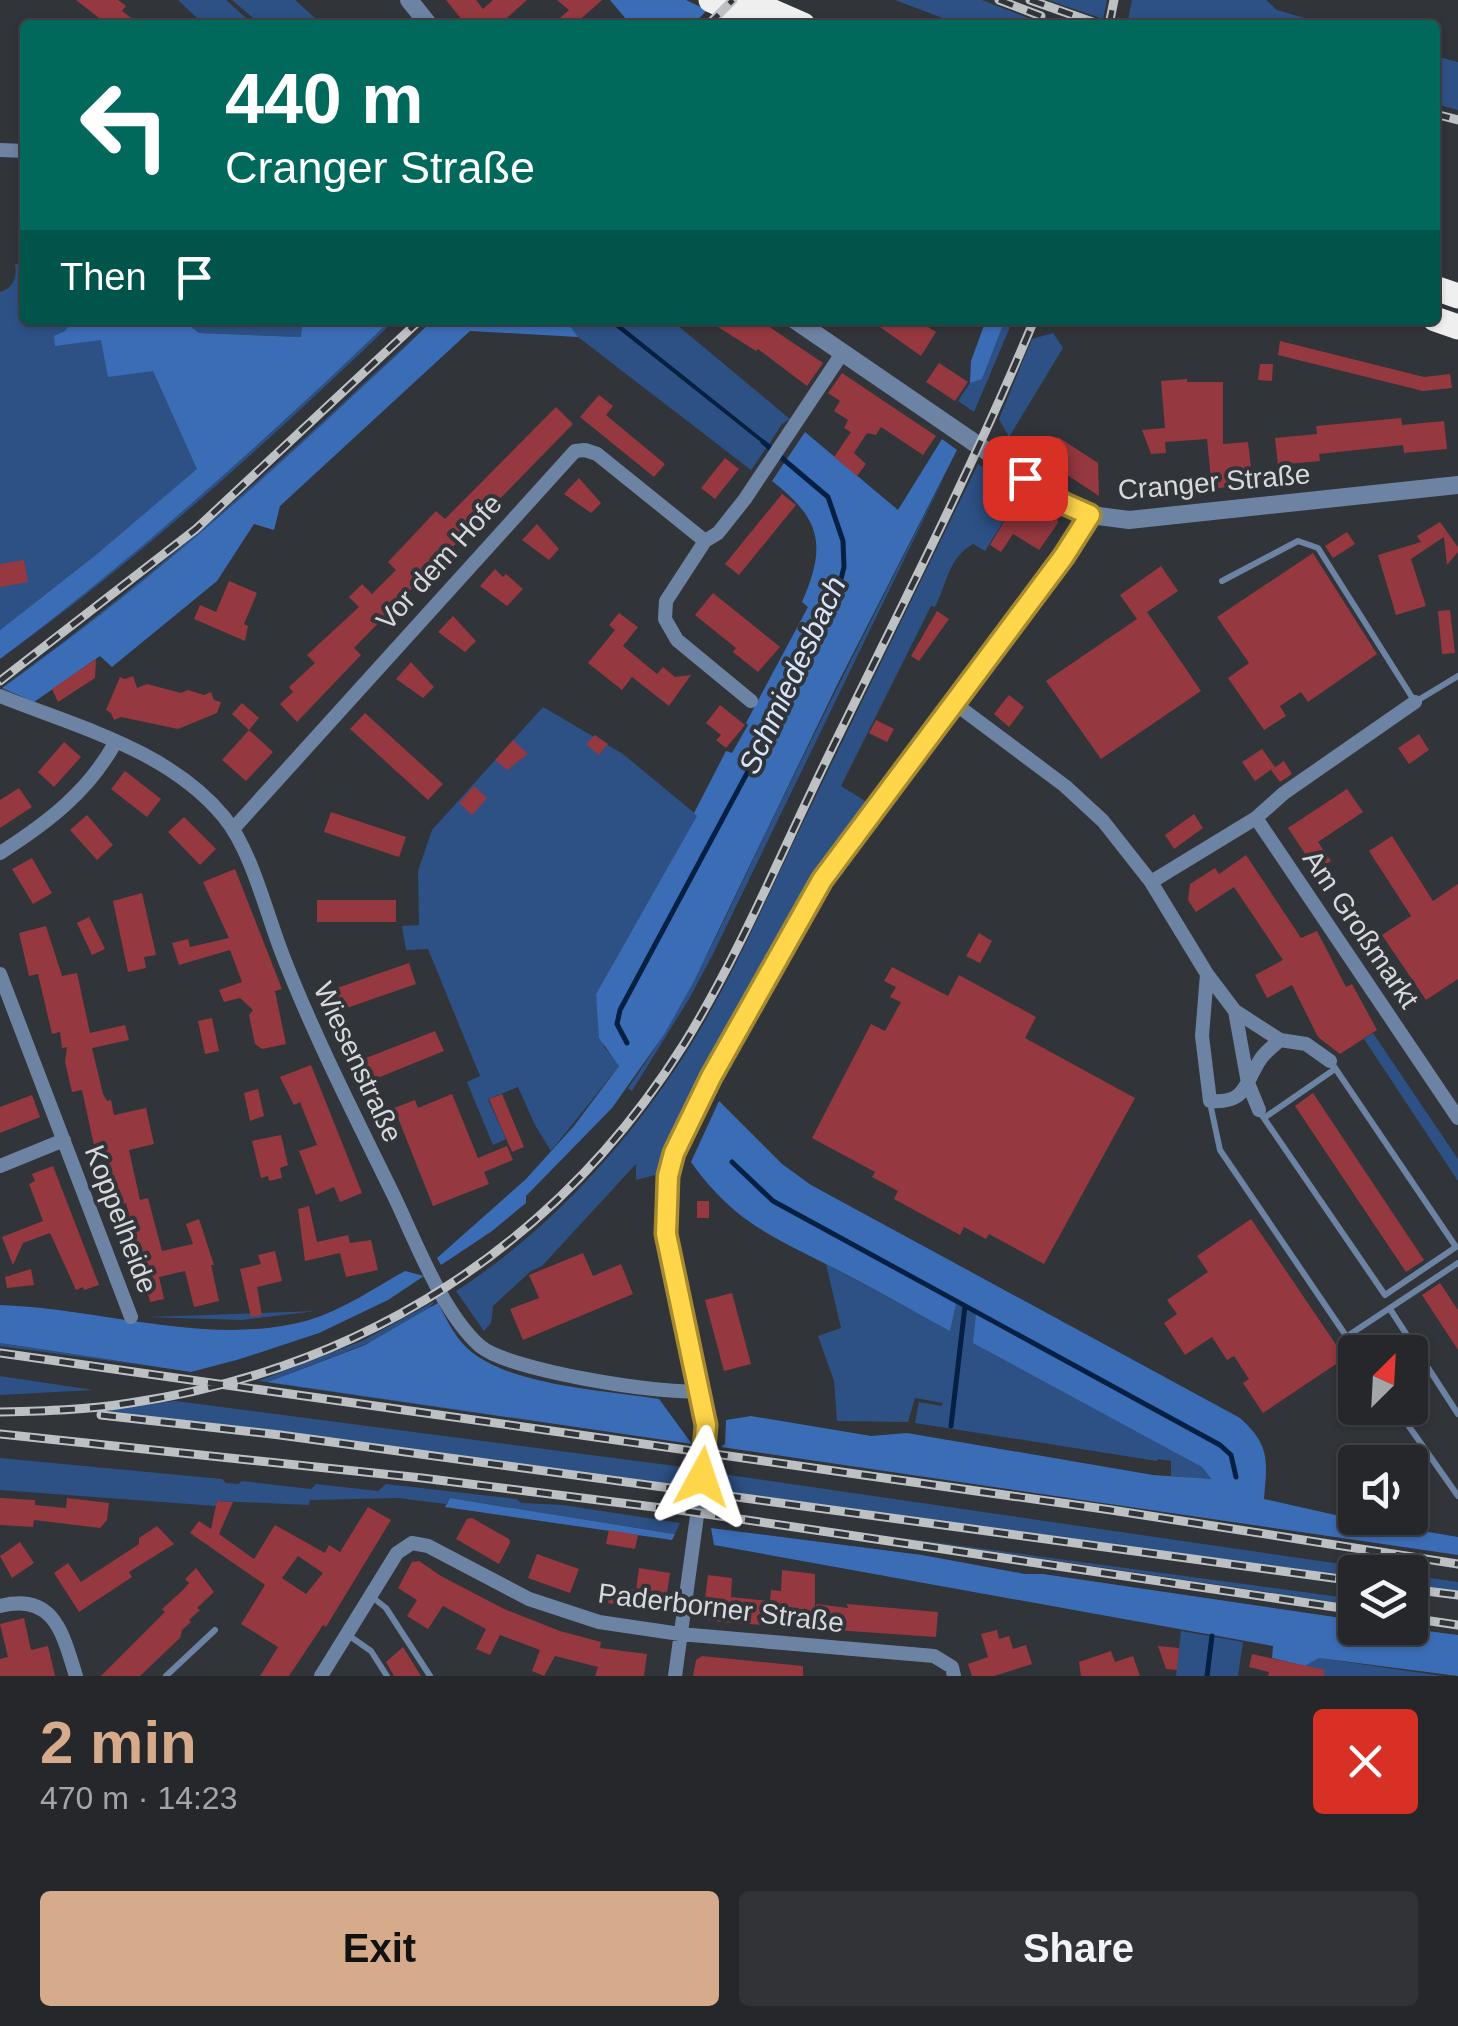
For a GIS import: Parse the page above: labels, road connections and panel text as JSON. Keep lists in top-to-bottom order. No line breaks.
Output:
{"streets":{"street":["Cranger Straße","Vor dem Hofe","Am Großmarkt","Wiesenstraße","Koppelheide","Paderborner Straße"]},"crossings":[["Vor dem Hofe","Wiesenstraße"]],"water":["Schmiedesbach"],"north":"top right","page":{"turn":["440 m","Cranger Straße"],"then":"Then","heading":["2 min","470 m · 14:23"],"buttons":["Exit","Share"]}}
